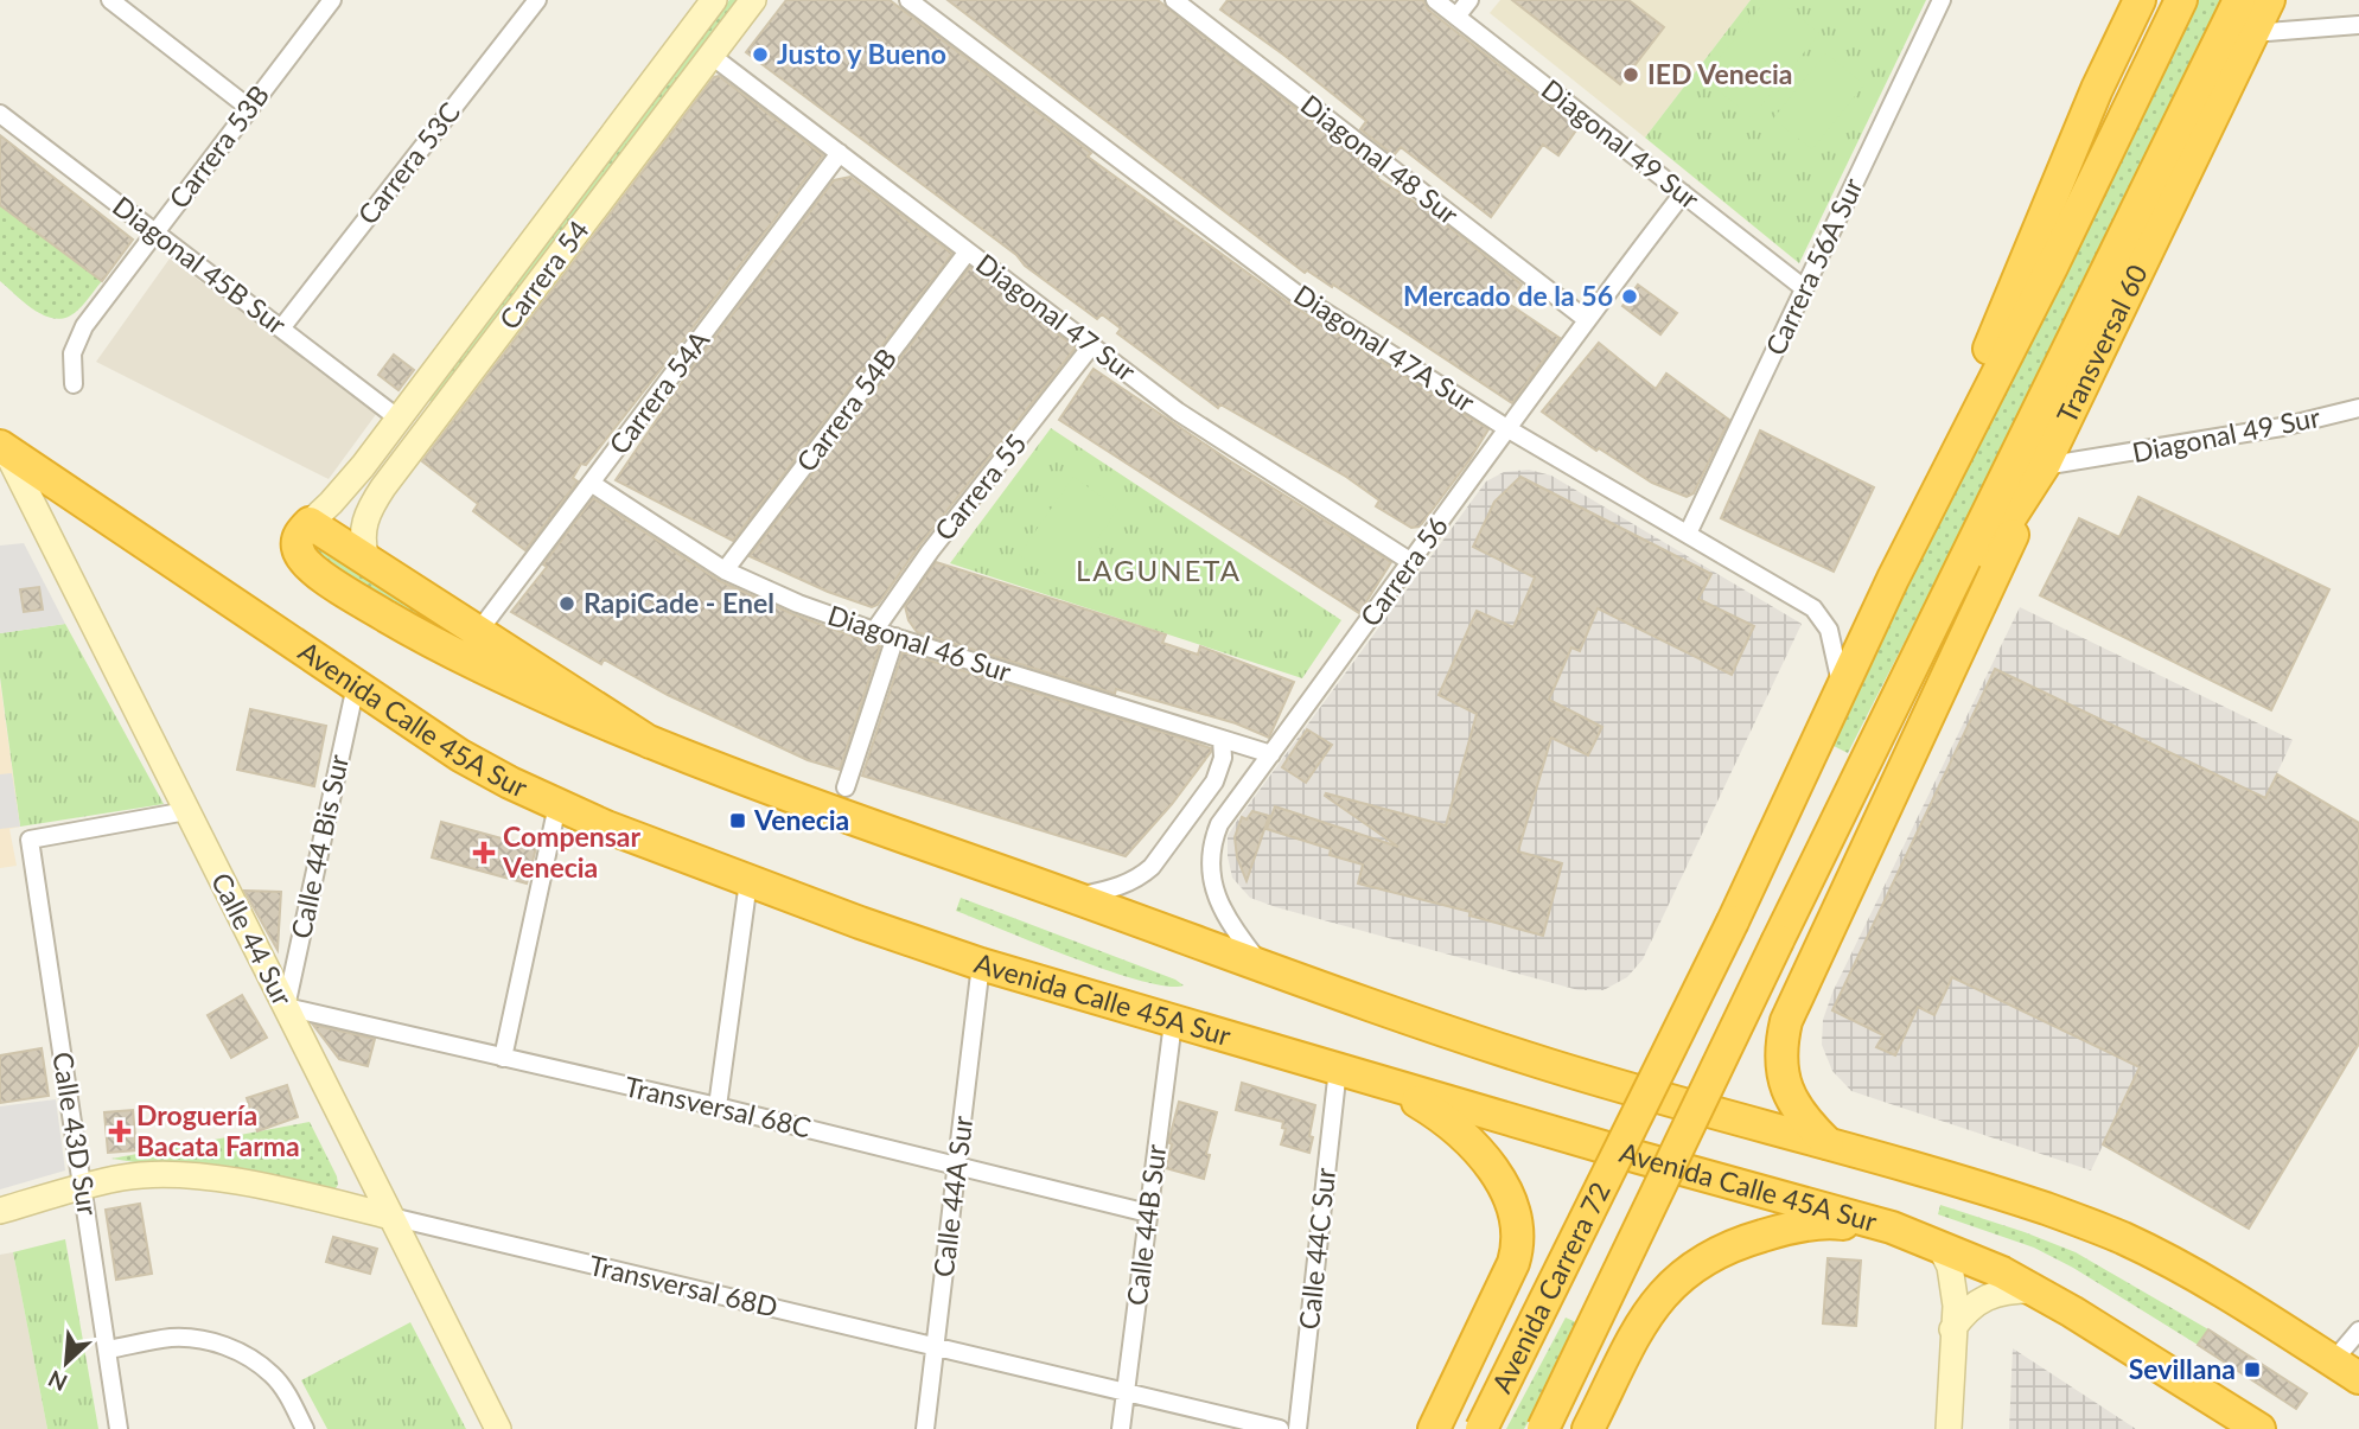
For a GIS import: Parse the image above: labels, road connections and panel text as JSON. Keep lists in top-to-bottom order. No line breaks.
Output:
{"streets":{"highway":["Transversal 60","Avenida Calle 45A Sur","Avenida Carrera 72"],"street":["Diagonal 49 Sur","Carrera 53B","Diagonal 48 Sur","Carrera 53C","Diagonal 45B Sur","Carrera 56A Sur","Carrera 54","Diagonal 47 Sur","Diagonal 47A Sur","Carrera 54A","Carrera 54B","Carrera 55","Carrera 56","Diagonal 46 Sur","Calle 44 Bis Sur","Calle 44 Sur","Transversal 68C","Calle 43D Sur","Calle 44A Sur","Calle 44B Sur","Calle 44C Sur","Transversal 68D"]},"crossings":[["Diagonal 49 Sur","Carrera 56A Sur"],["Diagonal 49 Sur","Transversal 60"],["Diagonal 49 Sur","Carrera 56"],["Carrera 53B","Diagonal 45B Sur"],["Diagonal 48 Sur","Carrera 56"],["Carrera 53C","Diagonal 45B Sur"],["Diagonal 45B Sur","Carrera 54"],["Carrera 56A Sur","Diagonal 47A Sur"],["Carrera 54","Diagonal 47 Sur"],["Diagonal 47 Sur","Carrera 54A"],["Diagonal 47 Sur","Carrera 54B"],["Diagonal 47 Sur","Carrera 55"],["Diagonal 47 Sur","Carrera 56"],["Transversal 60","Avenida Carrera 72"],["Diagonal 47A Sur","Carrera 56"],["Diagonal 47A Sur","Avenida Carrera 72"],["Carrera 54A","Diagonal 46 Sur"],["Carrera 54B","Diagonal 46 Sur"],["Carrera 55","Diagonal 46 Sur"],["Carrera 56","Diagonal 46 Sur"],["Avenida Calle 45A Sur","Calle 44 Bis Sur"],["Avenida Calle 45A Sur","Calle 44 Sur"],["Avenida Calle 45A Sur","Calle 44A Sur"],["Avenida Calle 45A Sur","Calle 44B Sur"],["Avenida Calle 45A Sur","Calle 44C Sur"],["Calle 44 Bis Sur","Calle 44 Sur"],["Calle 44 Bis Sur","Transversal 68C"],["Calle 44 Sur","Transversal 68C"],["Calle 44 Sur","Calle 43D Sur"],["Calle 44 Sur","Transversal 68D"],["Transversal 68C","Calle 44A Sur"],["Transversal 68C","Calle 44B Sur"],["Calle 43D Sur","Transversal 68D"],["Calle 44A Sur","Transversal 68D"],["Calle 44B Sur","Transversal 68D"]],"districts":["LAGUNETA"],"places":{"other":["Justo y Bueno","IED Venecia","Mercado de la 56","RapiCade - Enel"],"transit":["Venecia","Sevillana"],"health":["Compensar Venecia","Droguería Bacata Farma"]},"north":"bottom left"}
